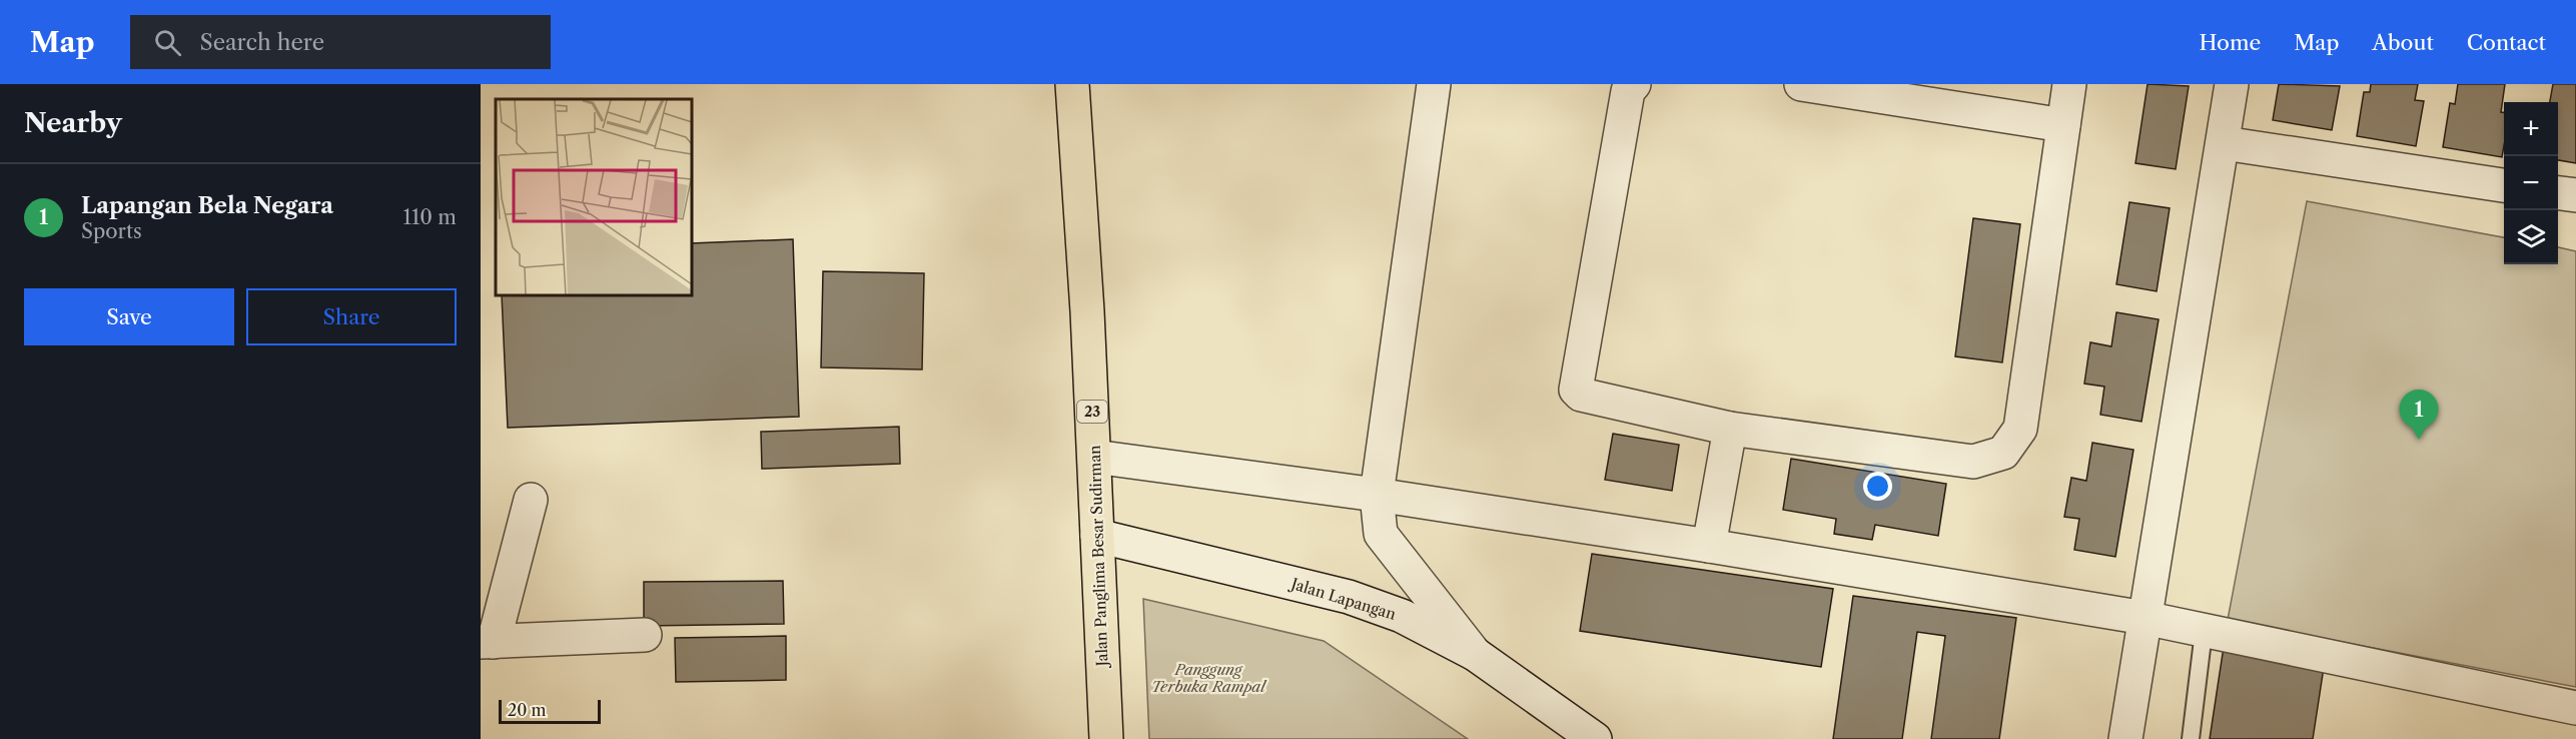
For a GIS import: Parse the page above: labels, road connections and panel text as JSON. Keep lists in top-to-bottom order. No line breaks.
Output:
{"streets":{"highway":["23","Jalan Panglima Besar Sudirman"],"street":["Jalan Lapangan"]},"crossings":[["Jalan Panglima Besar Sudirman","Jalan Lapangan"]],"parks":["Panggung Terbuka Rampal"],"scale_bar":"20 m","page":{"header":"Map","search":"Search here","nav":["Home","Map","About","Contact"],"heading":"Nearby","map_buttons":["+","−"],"list":[{"mark":"1","name":"Lapangan Bela Negara","note":"Sports","value":"110 m"}],"buttons":["Save","Share"],"pins":"1","scale":"20 m"}}
